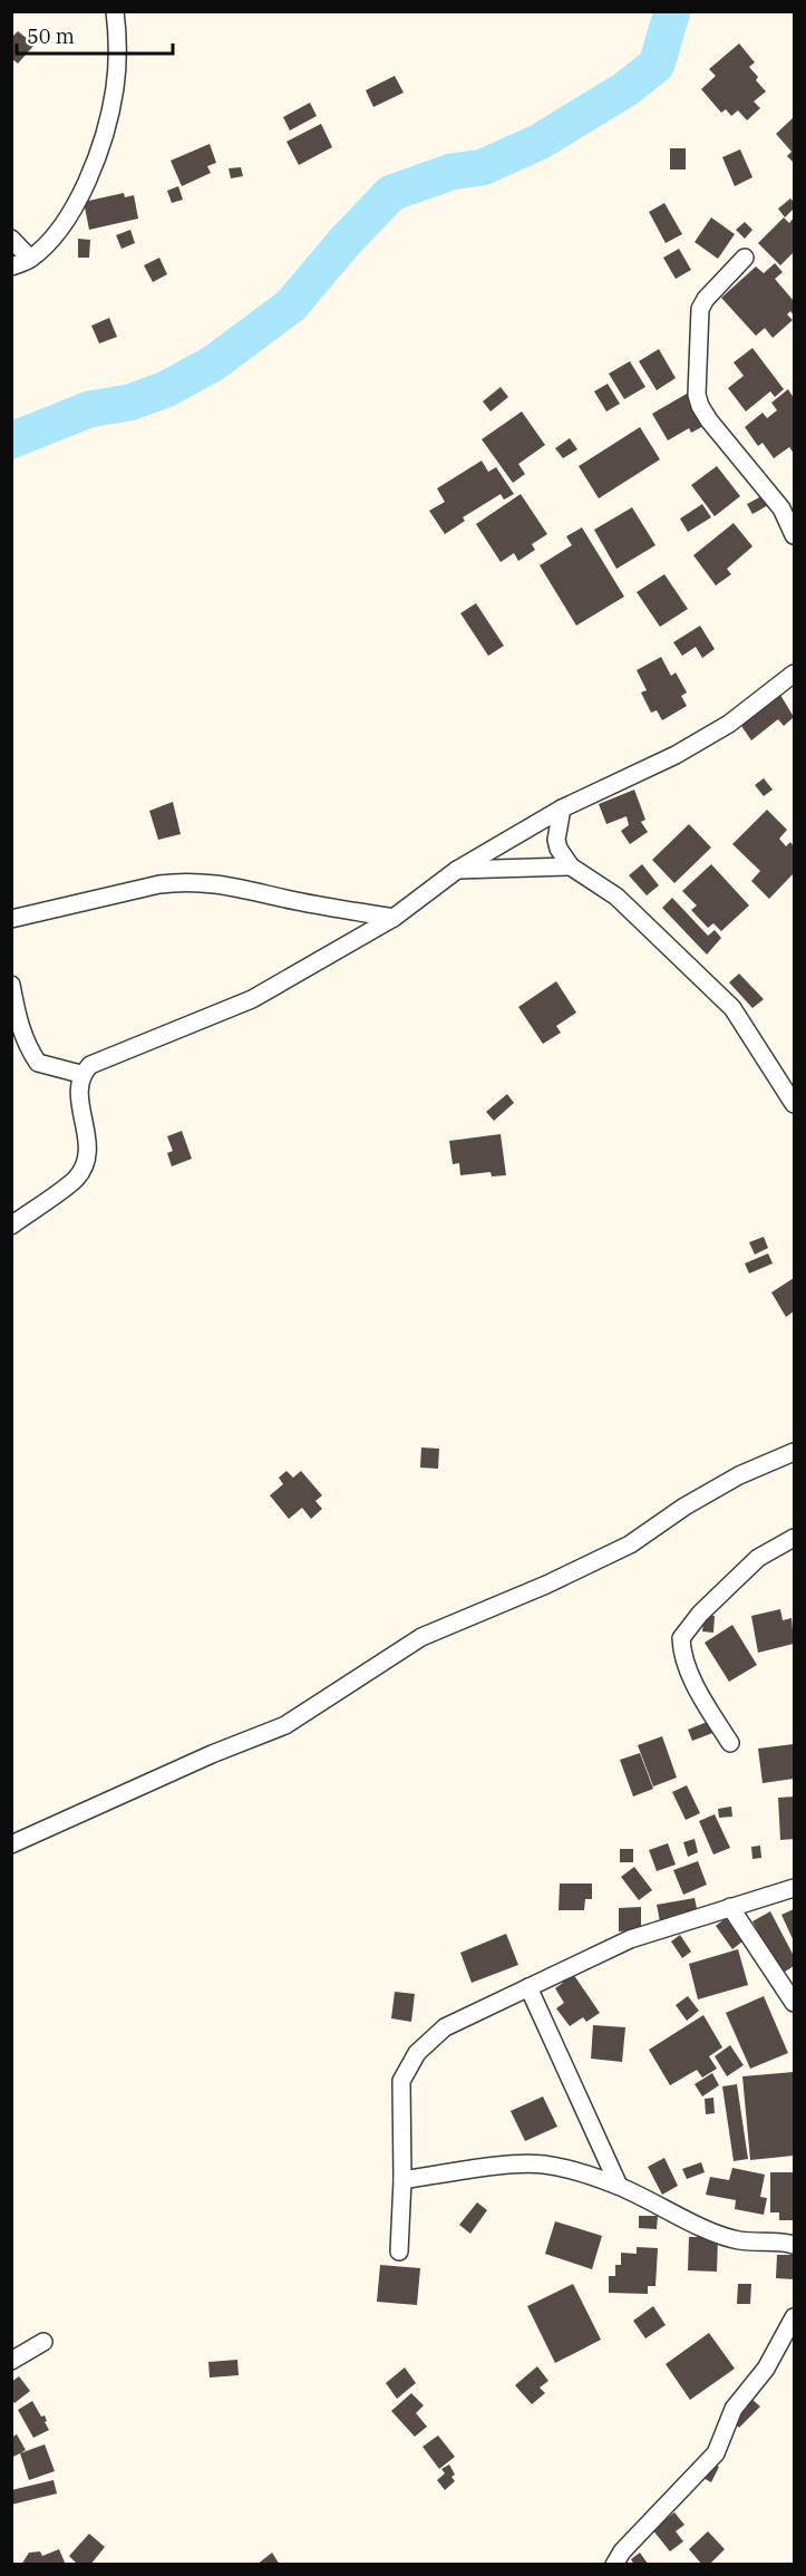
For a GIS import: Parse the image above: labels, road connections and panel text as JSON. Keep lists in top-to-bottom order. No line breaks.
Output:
{"scale_bar":"50 m"}
